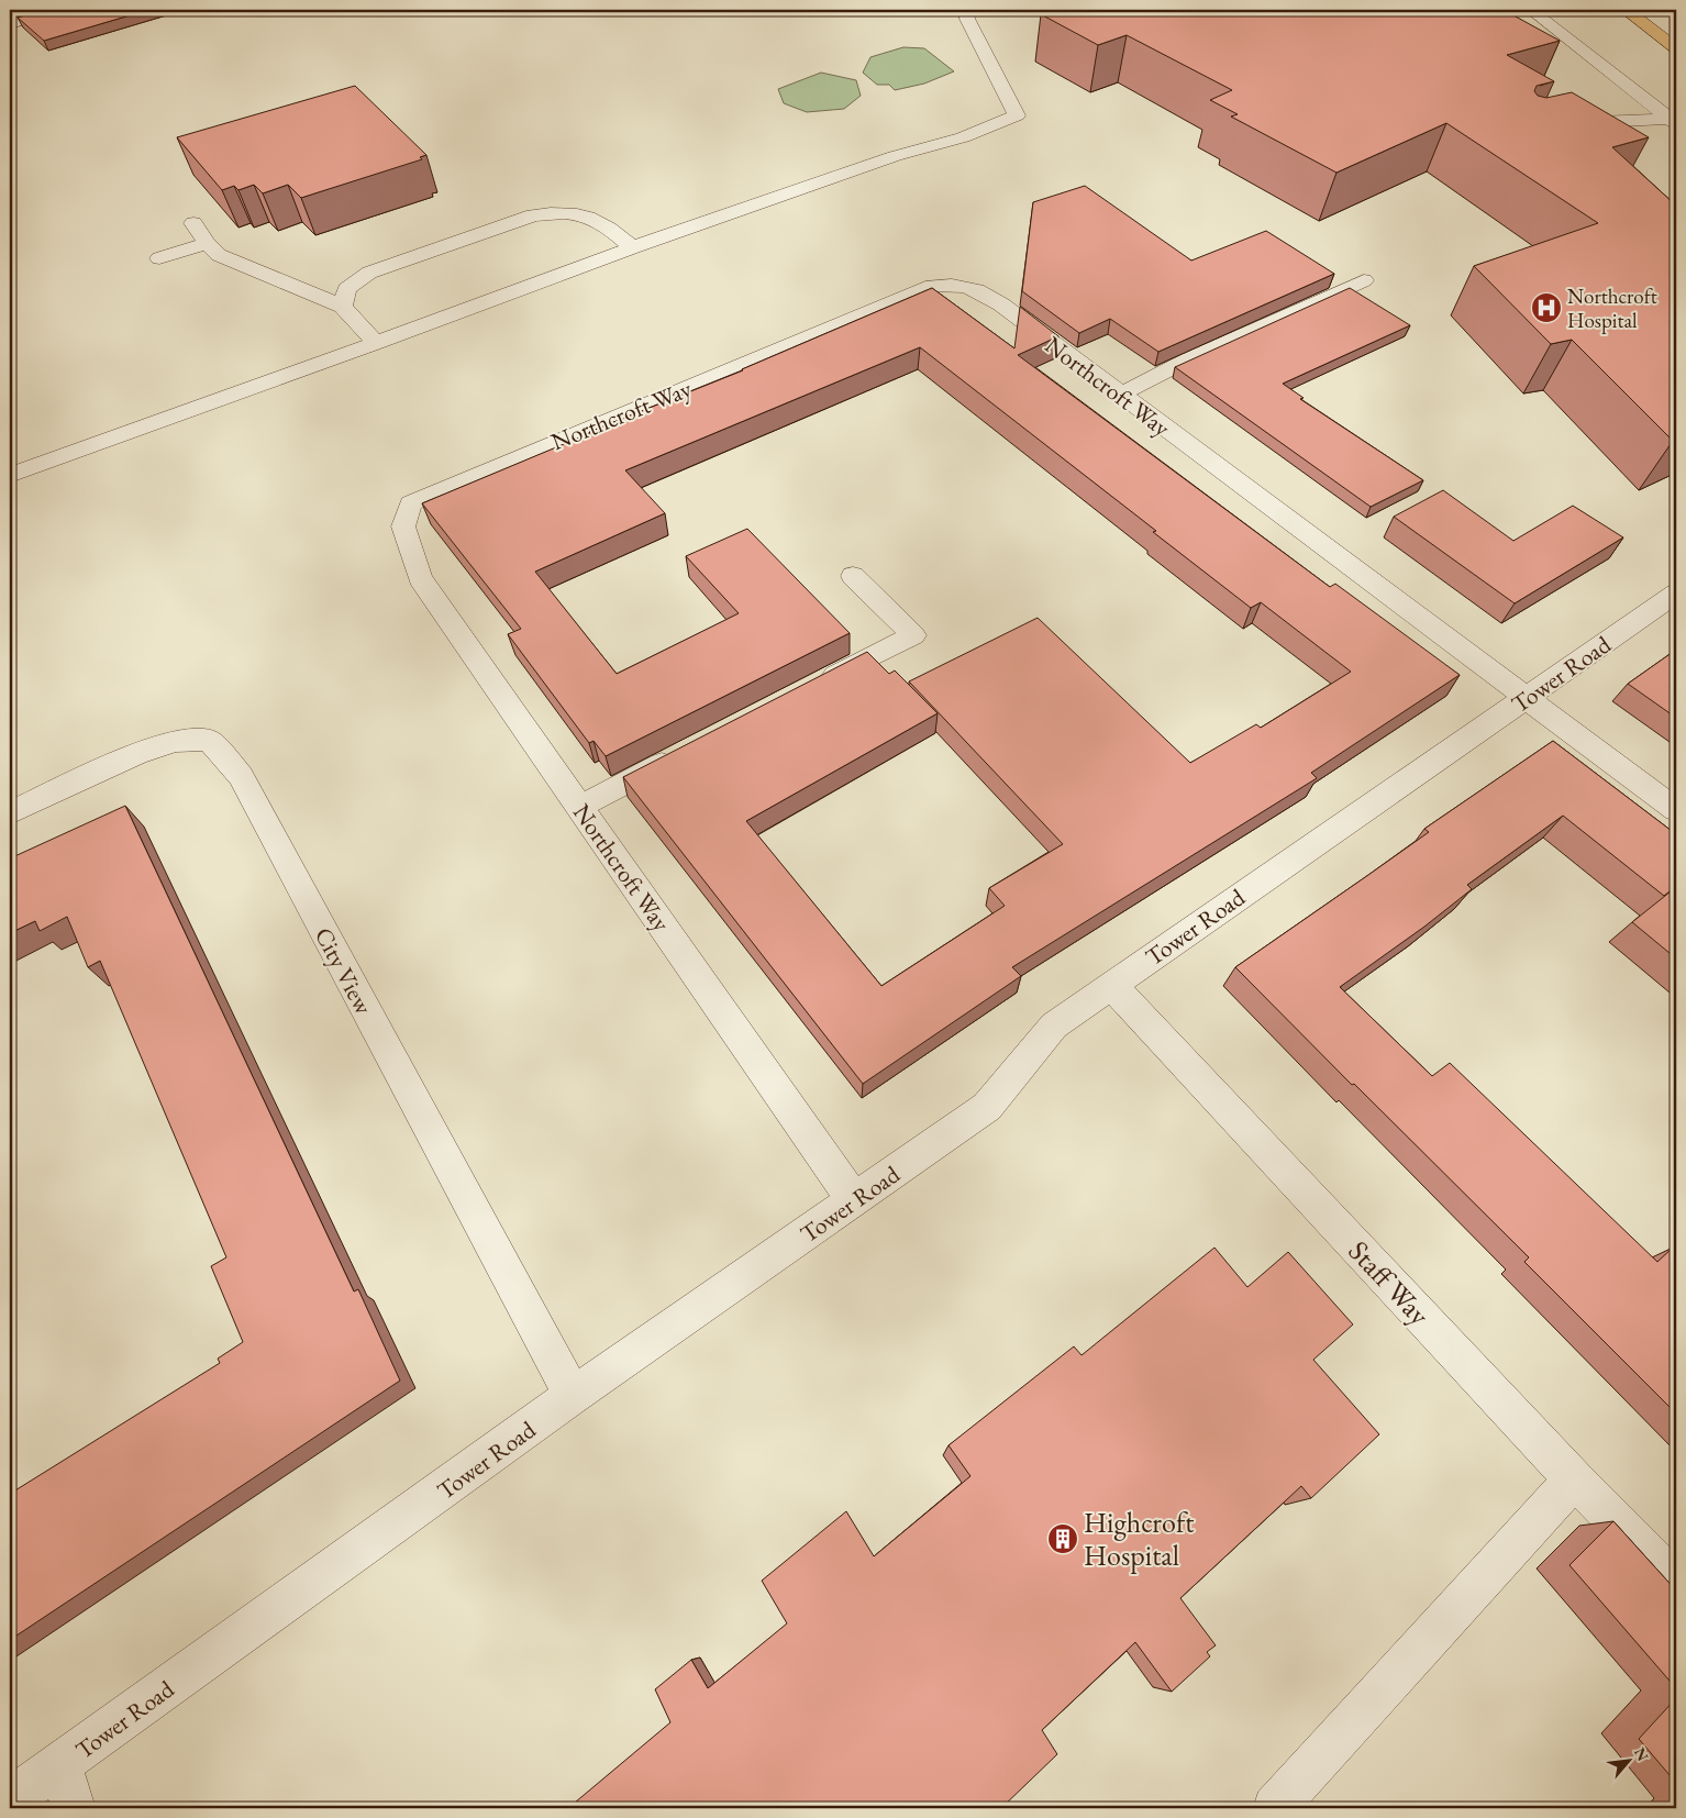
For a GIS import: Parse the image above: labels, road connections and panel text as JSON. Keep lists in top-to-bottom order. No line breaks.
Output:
{"streets":{"street":["Northcroft Way","Tower Road","City View","Staff Way"]},"crossings":[["Northcroft Way","Tower Road"],["Tower Road","City View"],["Tower Road","Staff Way"]],"places":{"hospital":["Northcroft Hospital"],"building":["Highcroft Hospital"]},"north":"top right"}
